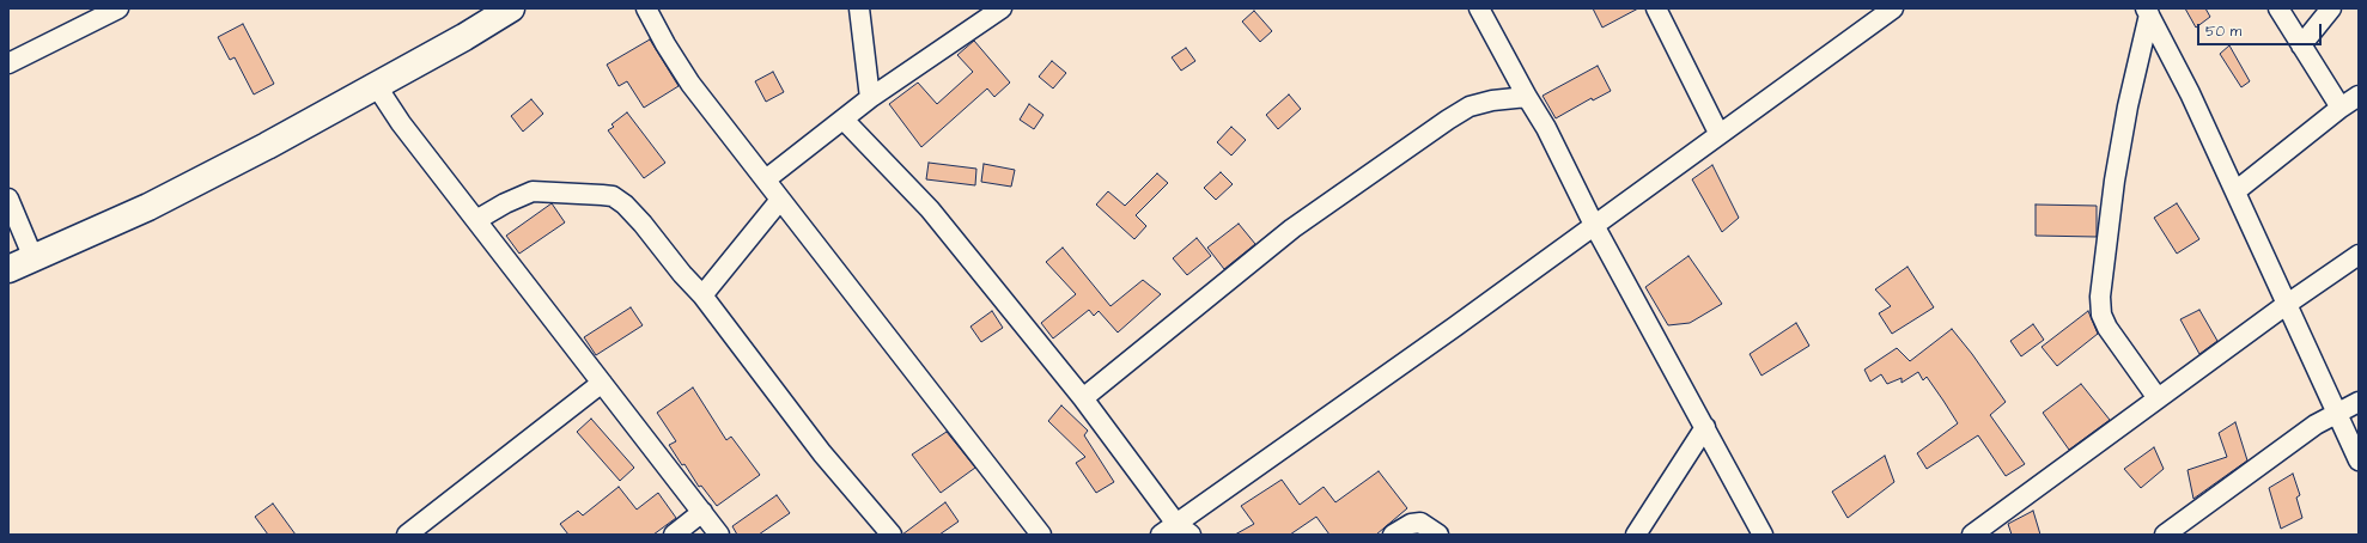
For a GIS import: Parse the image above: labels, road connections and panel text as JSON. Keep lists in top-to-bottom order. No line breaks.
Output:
{"scale_bar":"50 m"}
